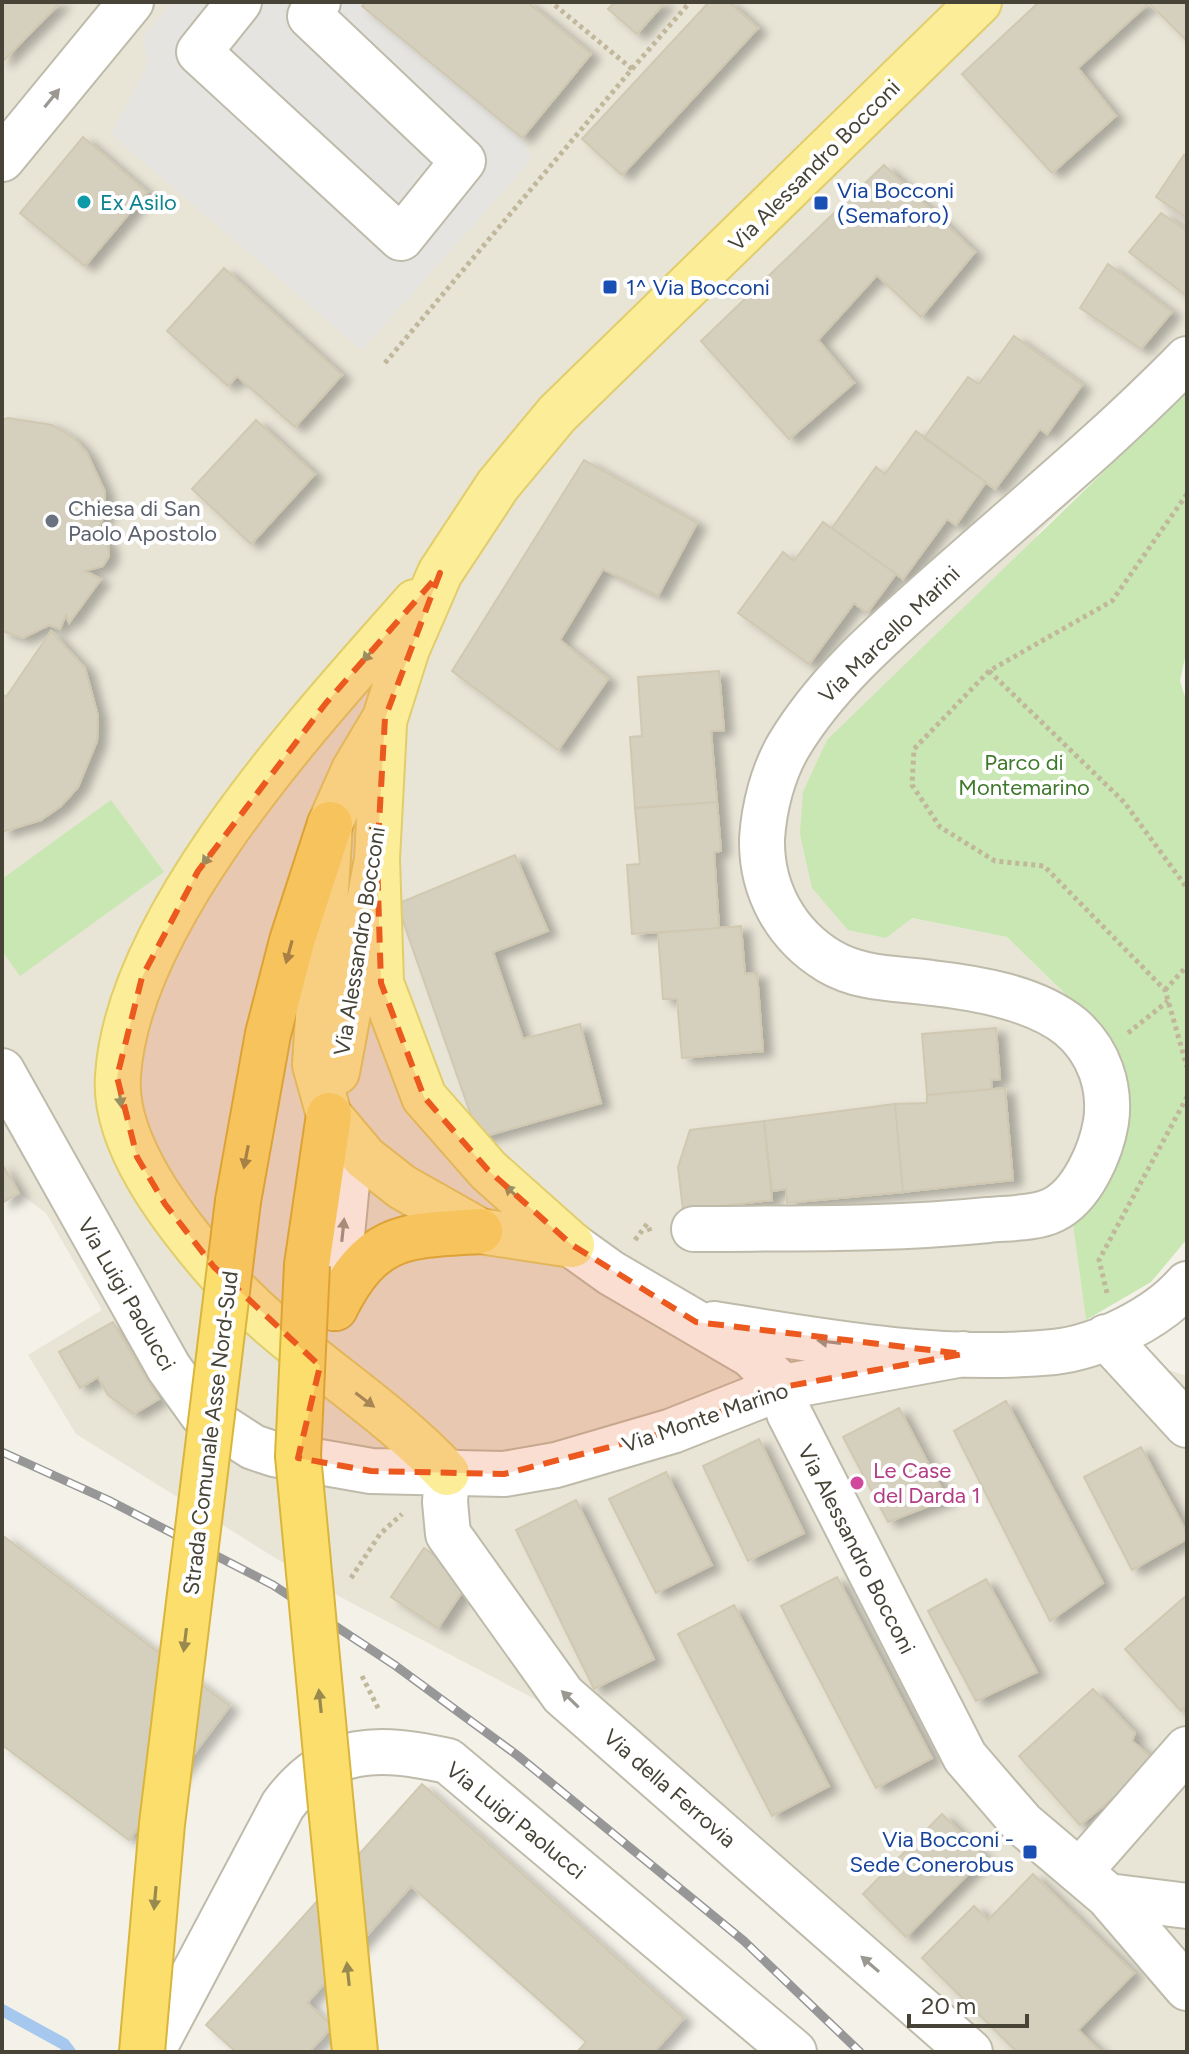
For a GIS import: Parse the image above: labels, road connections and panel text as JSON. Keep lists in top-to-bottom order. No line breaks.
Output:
{"streets":{"highway":["Strada Comunale Asse Nord-Sud"],"main road":["Via Alessandro Bocconi"],"street":["Via Marcello Marini","Via Luigi Paolucci","Via Monte Marino","Via della Ferrovia"]},"crossings":[["Via Alessandro Bocconi","Via Monte Marino"],["Via Alessandro Bocconi","Strada Comunale Asse Nord-Sud"],["Via Luigi Paolucci","Via Monte Marino"],["Via Luigi Paolucci","Via della Ferrovia"],["Via Monte Marino","Via della Ferrovia"]],"one_way":["Via della Ferrovia"],"parks":["Parco di Montemarino"],"places":{"other":["Ex Asilo","Chiesa di San Paolo Apostolo","Le Case del Darda 1"],"transit":["Via Bocconi (Semaforo)","1^ Via Bocconi","Via Bocconi - Sede Conerobus"]},"scale_bar":"20 m"}
